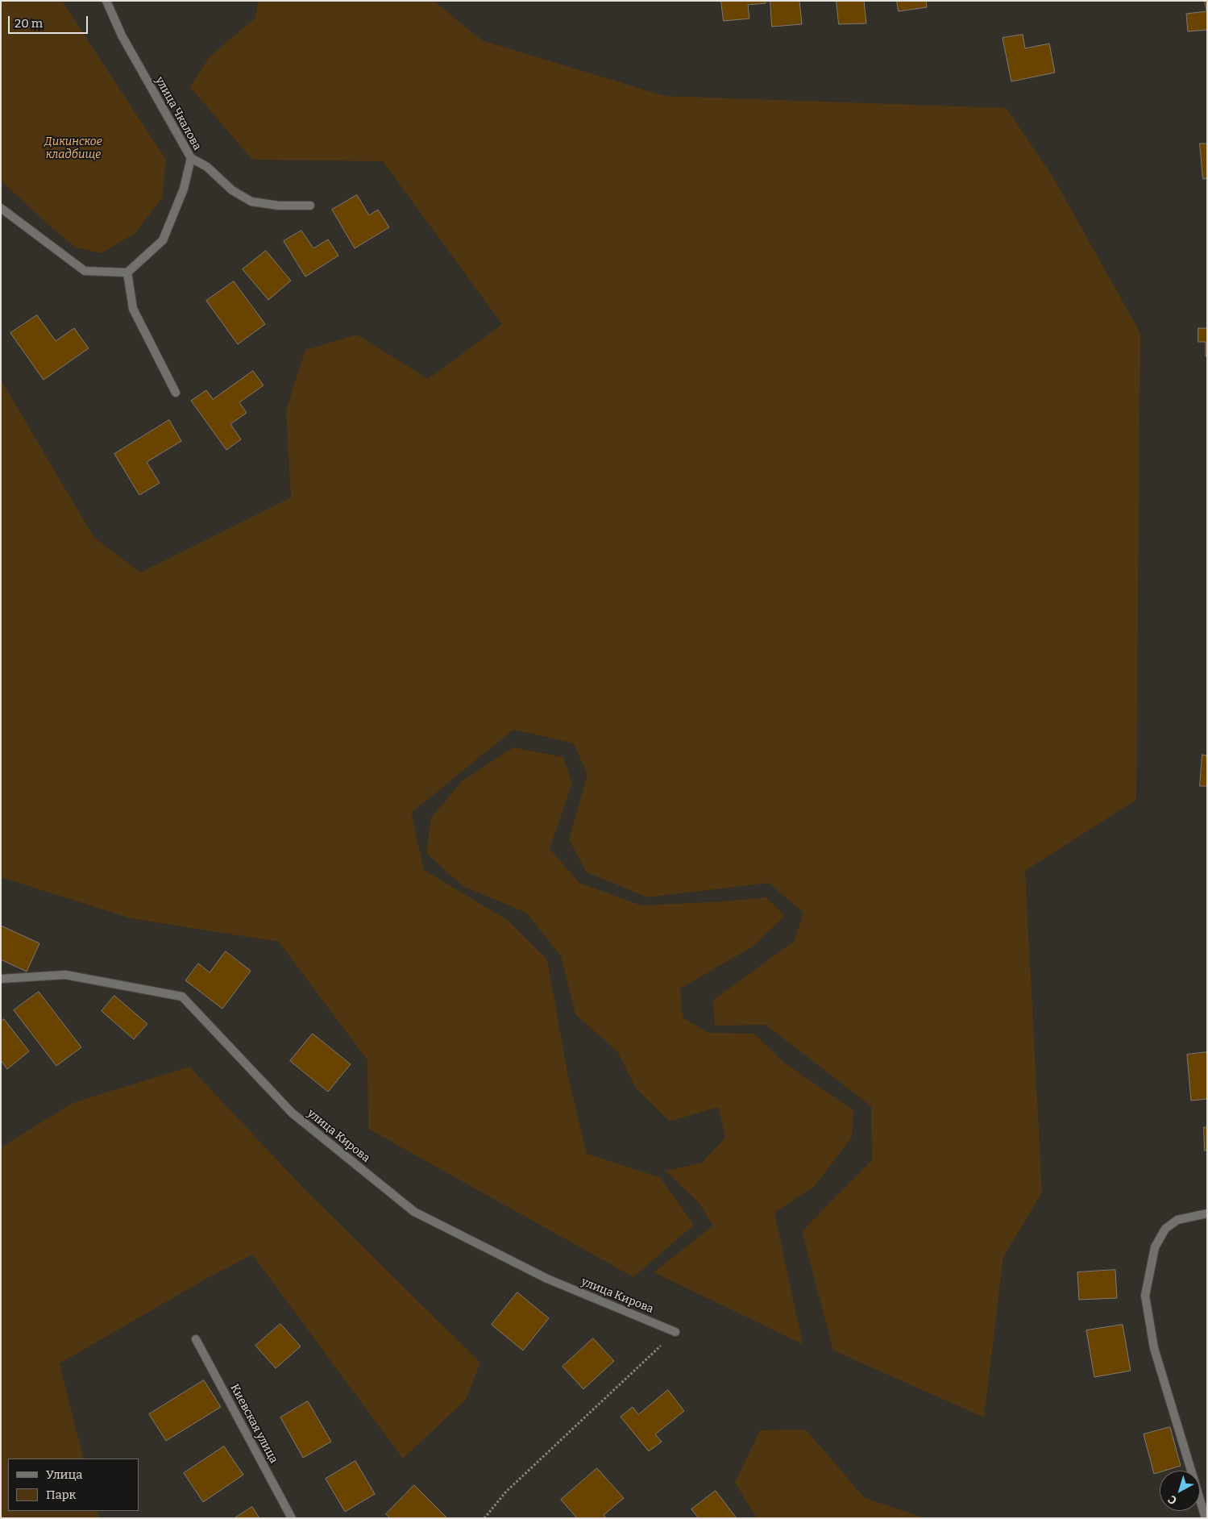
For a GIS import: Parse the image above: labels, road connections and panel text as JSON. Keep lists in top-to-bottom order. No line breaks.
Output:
{"streets":{"street":["улица Чкалова","улица Кирова","Киевская улица"]},"parks":["Дикинское кладбище"],"legend":["Улица","Парк"],"scale_bar":"20 m","north":"bottom left"}
